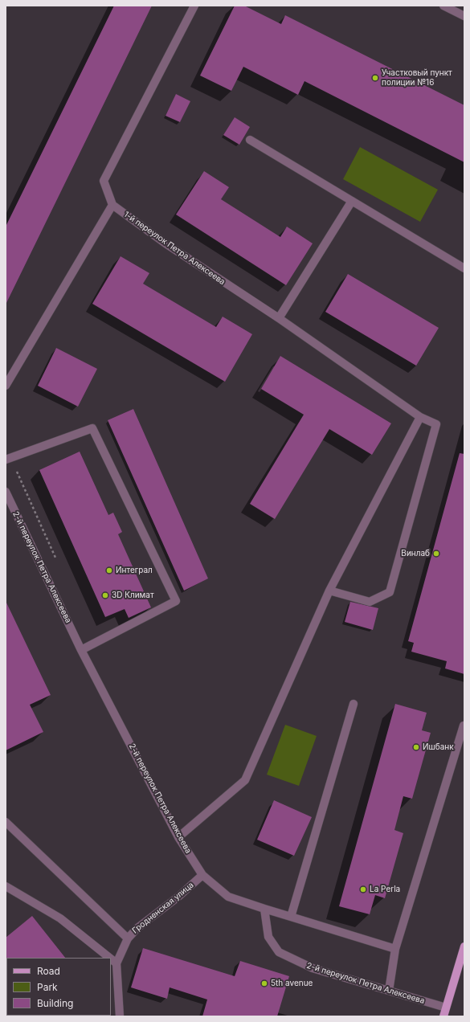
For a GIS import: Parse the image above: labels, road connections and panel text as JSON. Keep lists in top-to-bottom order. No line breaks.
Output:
{"streets":{"street":["1-й переулок Петра Алексеева","2-й переулок Петра Алексеева","Гродненская улица"]},"crossings":[["2-й переулок Петра Алексеева","Гродненская улица"]],"places":["Участковый пункт полиции №16","Винлаб","Интеграл","3D Климат","Ишбанк","La Perla","5th avenue"],"legend":["Road","Park","Building"]}
